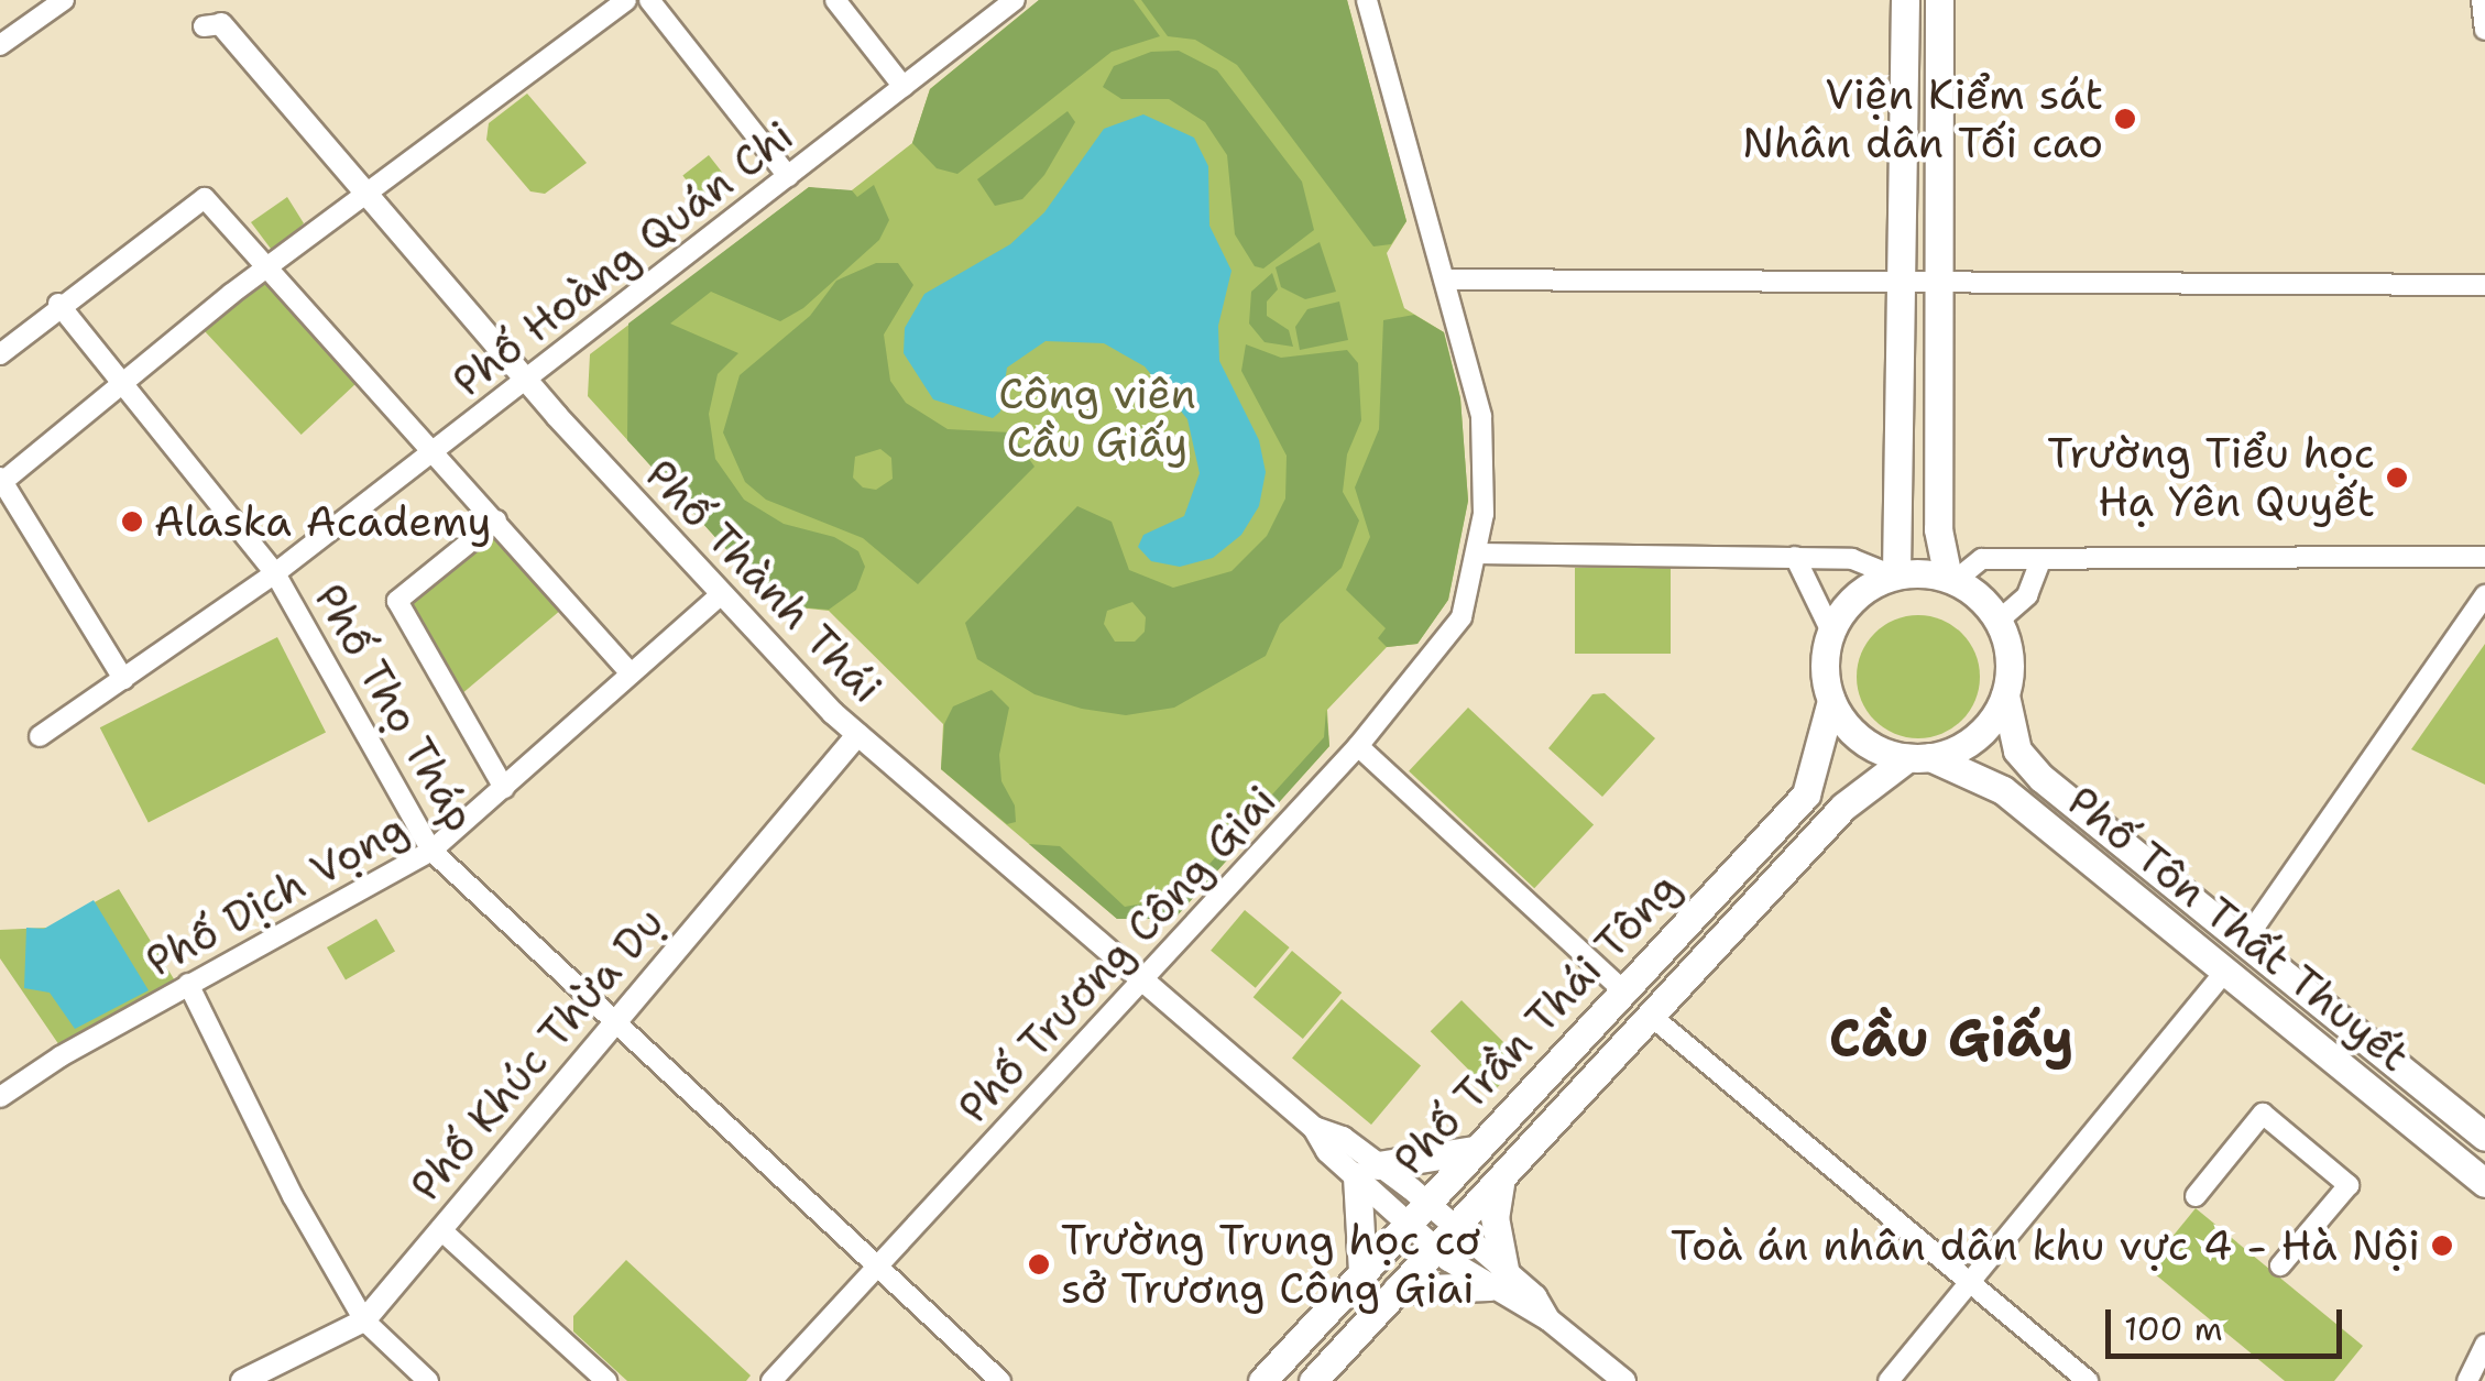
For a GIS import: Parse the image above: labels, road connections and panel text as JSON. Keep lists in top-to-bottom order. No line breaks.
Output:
{"streets":{"main road":["Phố Tôn Thất Thuyết","Phố Trần Thái Tông"],"street":["Phố Hoàng Quán Chi","Phố Thành Thái","Phố Thọ Tháp","Phố Dịch Vọng","Phố Trương Công Giai","Phố Khúc Thừa Dụ"]},"crossings":[["Phố Hoàng Quán Chi","Phố Thành Thái"],["Phố Hoàng Quán Chi","Phố Thọ Tháp"],["Phố Thành Thái","Phố Dịch Vọng"],["Phố Thành Thái","Phố Trương Công Giai"],["Phố Thành Thái","Phố Trần Thái Tông"],["Phố Thành Thái","Phố Khúc Thừa Dụ"],["Phố Thọ Tháp","Phố Dịch Vọng"],["Phố Thọ Tháp","Phố Trương Công Giai"],["Phố Thọ Tháp","Phố Khúc Thừa Dụ"],["Phố Tôn Thất Thuyết","Phố Trần Thái Tông"]],"districts":["Cầu Giấy"],"parks":["Công viên Cầu Giấy"],"places":["Viện Kiểm sát Nhân dân Tối cao","Trường Tiểu học Hạ Yên Quyết","Alaska Academy","Toà án nhân dân khu vực 4 - Hà Nội","Trường Trung học cơ sở Trương Công Giai"],"scale_bar":"100 m"}
